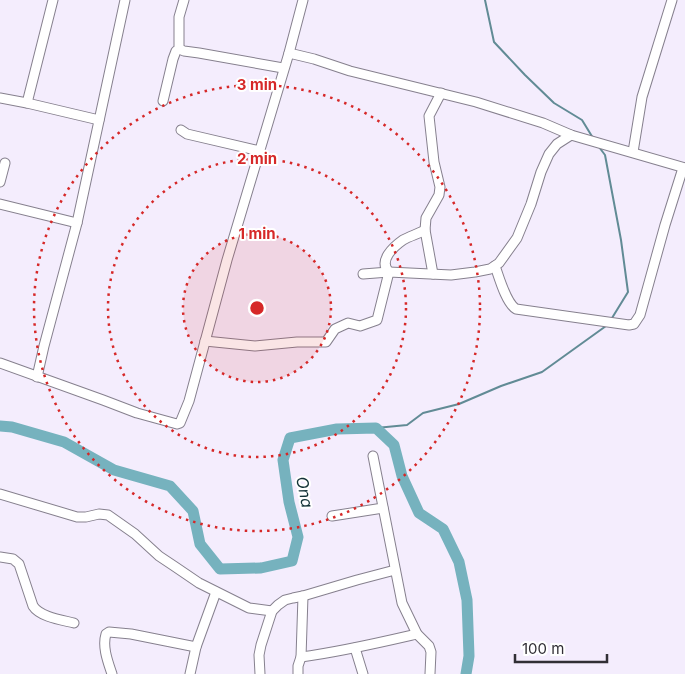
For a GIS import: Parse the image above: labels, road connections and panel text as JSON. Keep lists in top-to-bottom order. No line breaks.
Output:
{"water":["Ona"],"scale_bar":"100 m","rings":["3 min","2 min","1 min"]}
